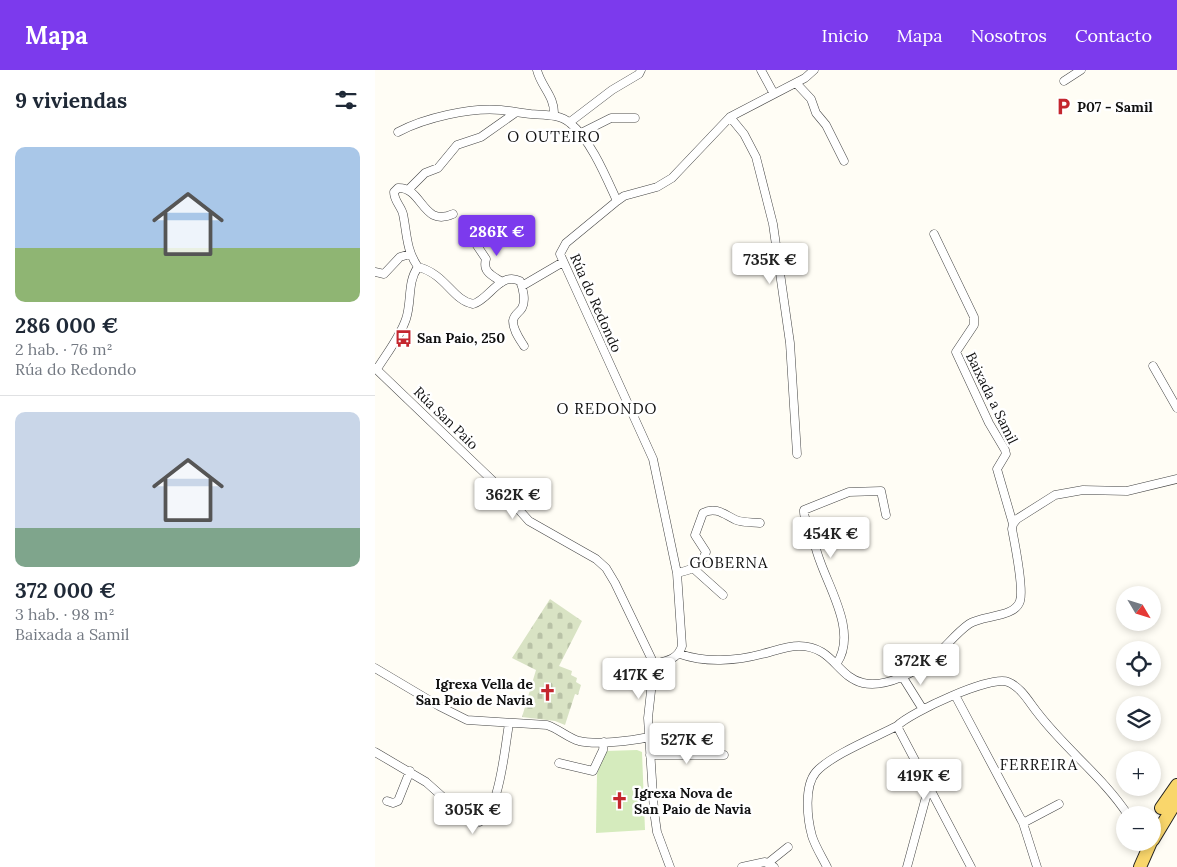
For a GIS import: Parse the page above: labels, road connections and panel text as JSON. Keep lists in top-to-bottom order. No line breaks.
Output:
{"streets":{"street":["Rúa do Redondo","Baixada a Samil","Rúa San Paio"]},"crossings":[["Rúa do Redondo","Baixada a Samil"]],"districts":["O OUTEIRO","O REDONDO","GOBERNA","FERREIRA"],"places":{"parking":["P07 - Samil"],"bus stop":["San Paio, 250"],"church":["Igrexa Vella de San Paio de Navia","Igrexa Nova de San Paio de Navia"]},"north":"bottom right","page":{"header":"Mapa","nav":["Inicio","Mapa","Nosotros","Contacto"],"heading":"9 viviendas","list":[{"name":"286 000 €","note":"2 hab. · 76 m² · Rúa do Redondo"},{"name":"372 000 €","note":"3 hab. · 98 m² · Baixada a Samil"}],"price":["286K €","735K €","362K €","454K €","372K €","417K €","527K €","419K €","305K €"],"map_buttons":["+","−"]}}
